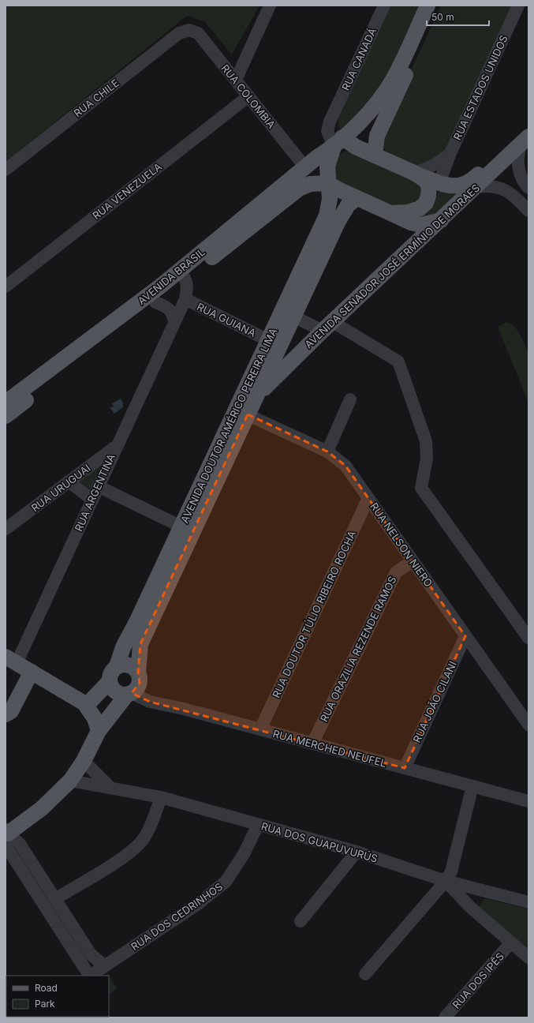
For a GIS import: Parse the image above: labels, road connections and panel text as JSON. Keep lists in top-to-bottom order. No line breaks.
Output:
{"streets":{"main road":["AVENIDA SENADOR JOSÉ ERMÍNIO DE MORAES","AVENIDA BRASIL","AVENIDA DOUTOR AMÉRICO PEREIRA LIMA"],"street":["RUA CANADÁ","RUA ESTADOS UNIDOS","RUA COLOMBIA","RUA CHILE","RUA VENEZUELA","RUA GUIANA","RUA URUGUAI","RUA ARGENTINA","RUA NELSON NIERO","RUA DOUTOR TÚLIO RIBEIRO ROCHA","RUA ORAZILIA REZENDE RAMOS","RUA JOÃO CILANI","RUA MERCHED NEUFEL","RUA DOS GUAPUVURÚS","RUA DOS CEDRINHOS","RUA DOS IPÊS"]},"crossings":[["RUA CANADÁ","AVENIDA BRASIL"],["RUA CANADÁ","AVENIDA DOUTOR AMÉRICO PEREIRA LIMA"],["RUA ESTADOS UNIDOS","AVENIDA SENADOR JOSÉ ERMÍNIO DE MORAES"],["RUA COLOMBIA","RUA CHILE"],["RUA COLOMBIA","RUA VENEZUELA"],["RUA COLOMBIA","AVENIDA BRASIL"],["AVENIDA SENADOR JOSÉ ERMÍNIO DE MORAES","AVENIDA DOUTOR AMÉRICO PEREIRA LIMA"],["AVENIDA BRASIL","AVENIDA DOUTOR AMÉRICO PEREIRA LIMA"],["AVENIDA BRASIL","RUA ARGENTINA"],["RUA GUIANA","AVENIDA DOUTOR AMÉRICO PEREIRA LIMA"],["RUA GUIANA","RUA ARGENTINA"],["AVENIDA DOUTOR AMÉRICO PEREIRA LIMA","RUA NELSON NIERO"],["AVENIDA DOUTOR AMÉRICO PEREIRA LIMA","RUA MERCHED NEUFEL"],["RUA URUGUAI","RUA ARGENTINA"],["RUA NELSON NIERO","RUA DOUTOR TÚLIO RIBEIRO ROCHA"],["RUA NELSON NIERO","RUA ORAZILIA REZENDE RAMOS"],["RUA NELSON NIERO","RUA JOÃO CILANI"],["RUA DOUTOR TÚLIO RIBEIRO ROCHA","RUA MERCHED NEUFEL"],["RUA ORAZILIA REZENDE RAMOS","RUA MERCHED NEUFEL"],["RUA JOÃO CILANI","RUA MERCHED NEUFEL"],["RUA DOS GUAPUVURÚS","RUA DOS CEDRINHOS"]],"legend":["Road","Park"],"scale_bar":"50 m"}
